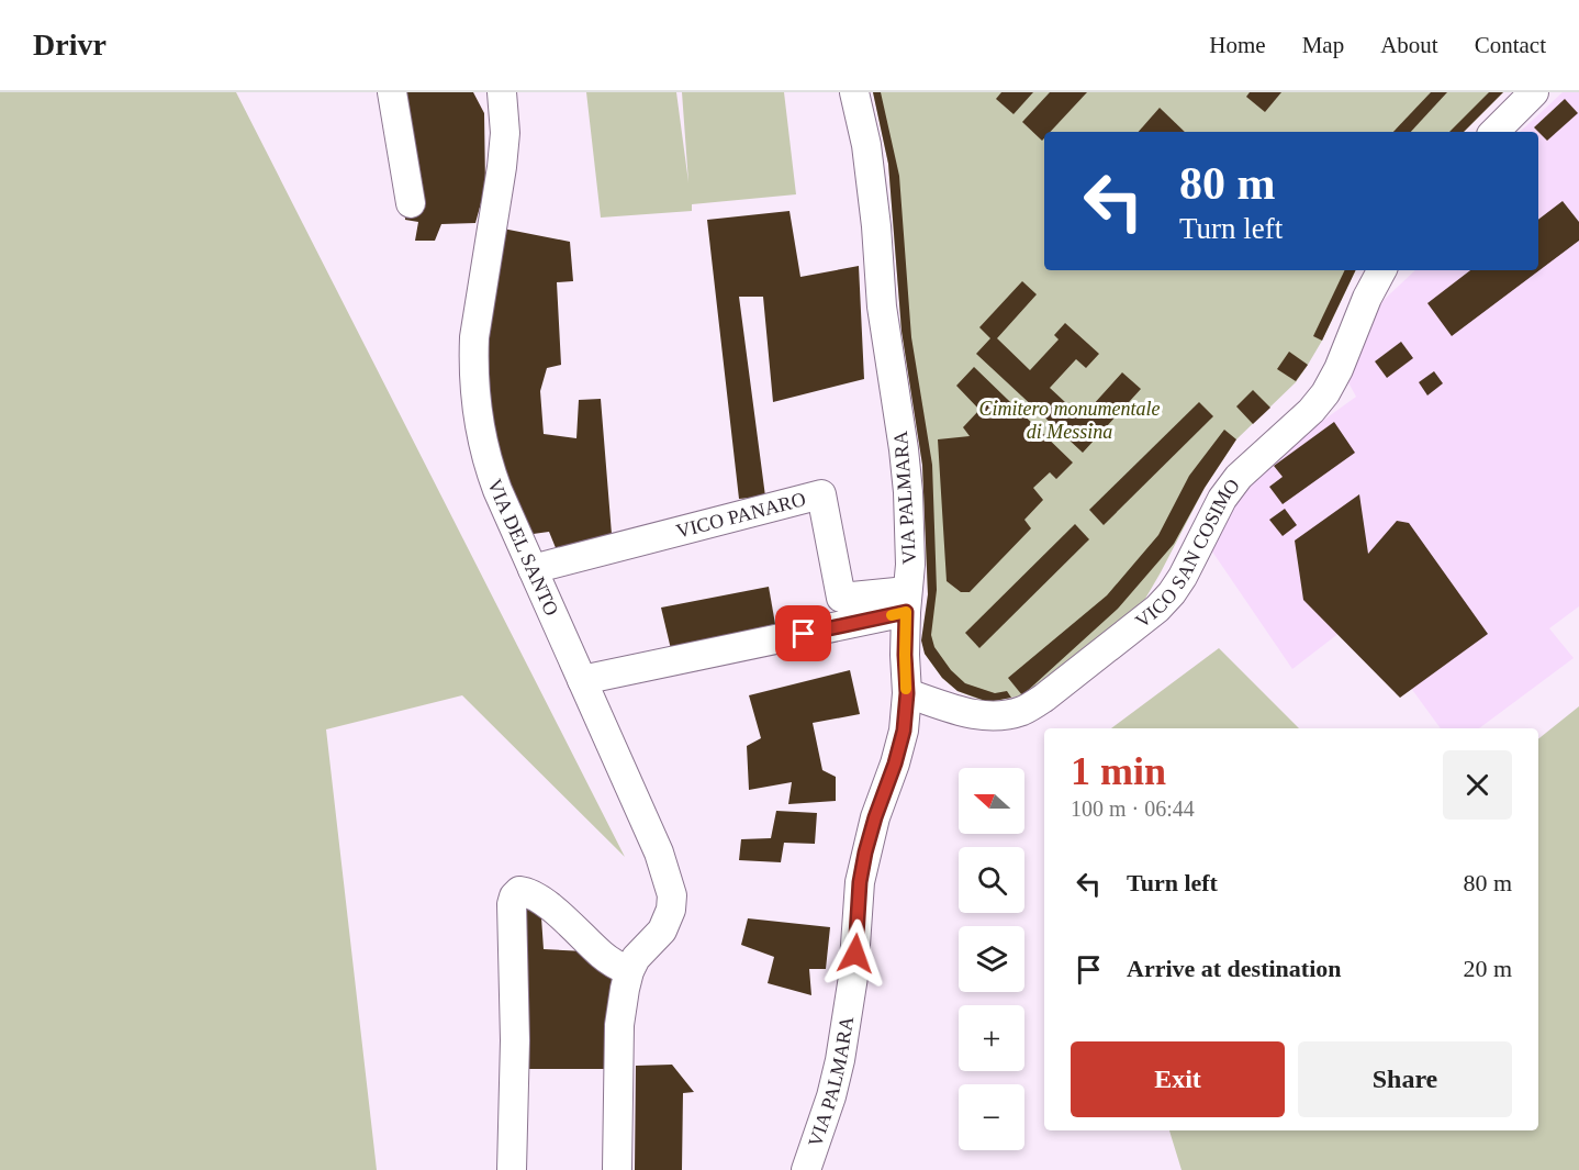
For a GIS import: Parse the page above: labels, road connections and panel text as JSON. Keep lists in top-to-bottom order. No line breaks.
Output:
{"streets":{"street":["VIA PALMARA","VICO PANARO","VIA DEL SANTO","VICO SAN COSIMO"]},"crossings":[["VIA PALMARA","VICO PANARO"],["VIA PALMARA","VICO SAN COSIMO"],["VICO PANARO","VIA DEL SANTO"]],"parks":["Cimitero monumentale di Messina"],"north":"left","page":{"header":"Drivr","nav":["Home","Map","About","Contact"],"turn":["80 m","Turn left"],"heading":["1 min","100 m · 06:44"],"map_buttons":["+","−"],"list":[{"name":"Turn left","value":"80 m"},{"name":"Arrive at destination","value":"20 m"}],"buttons":["Exit","Share"]}}
